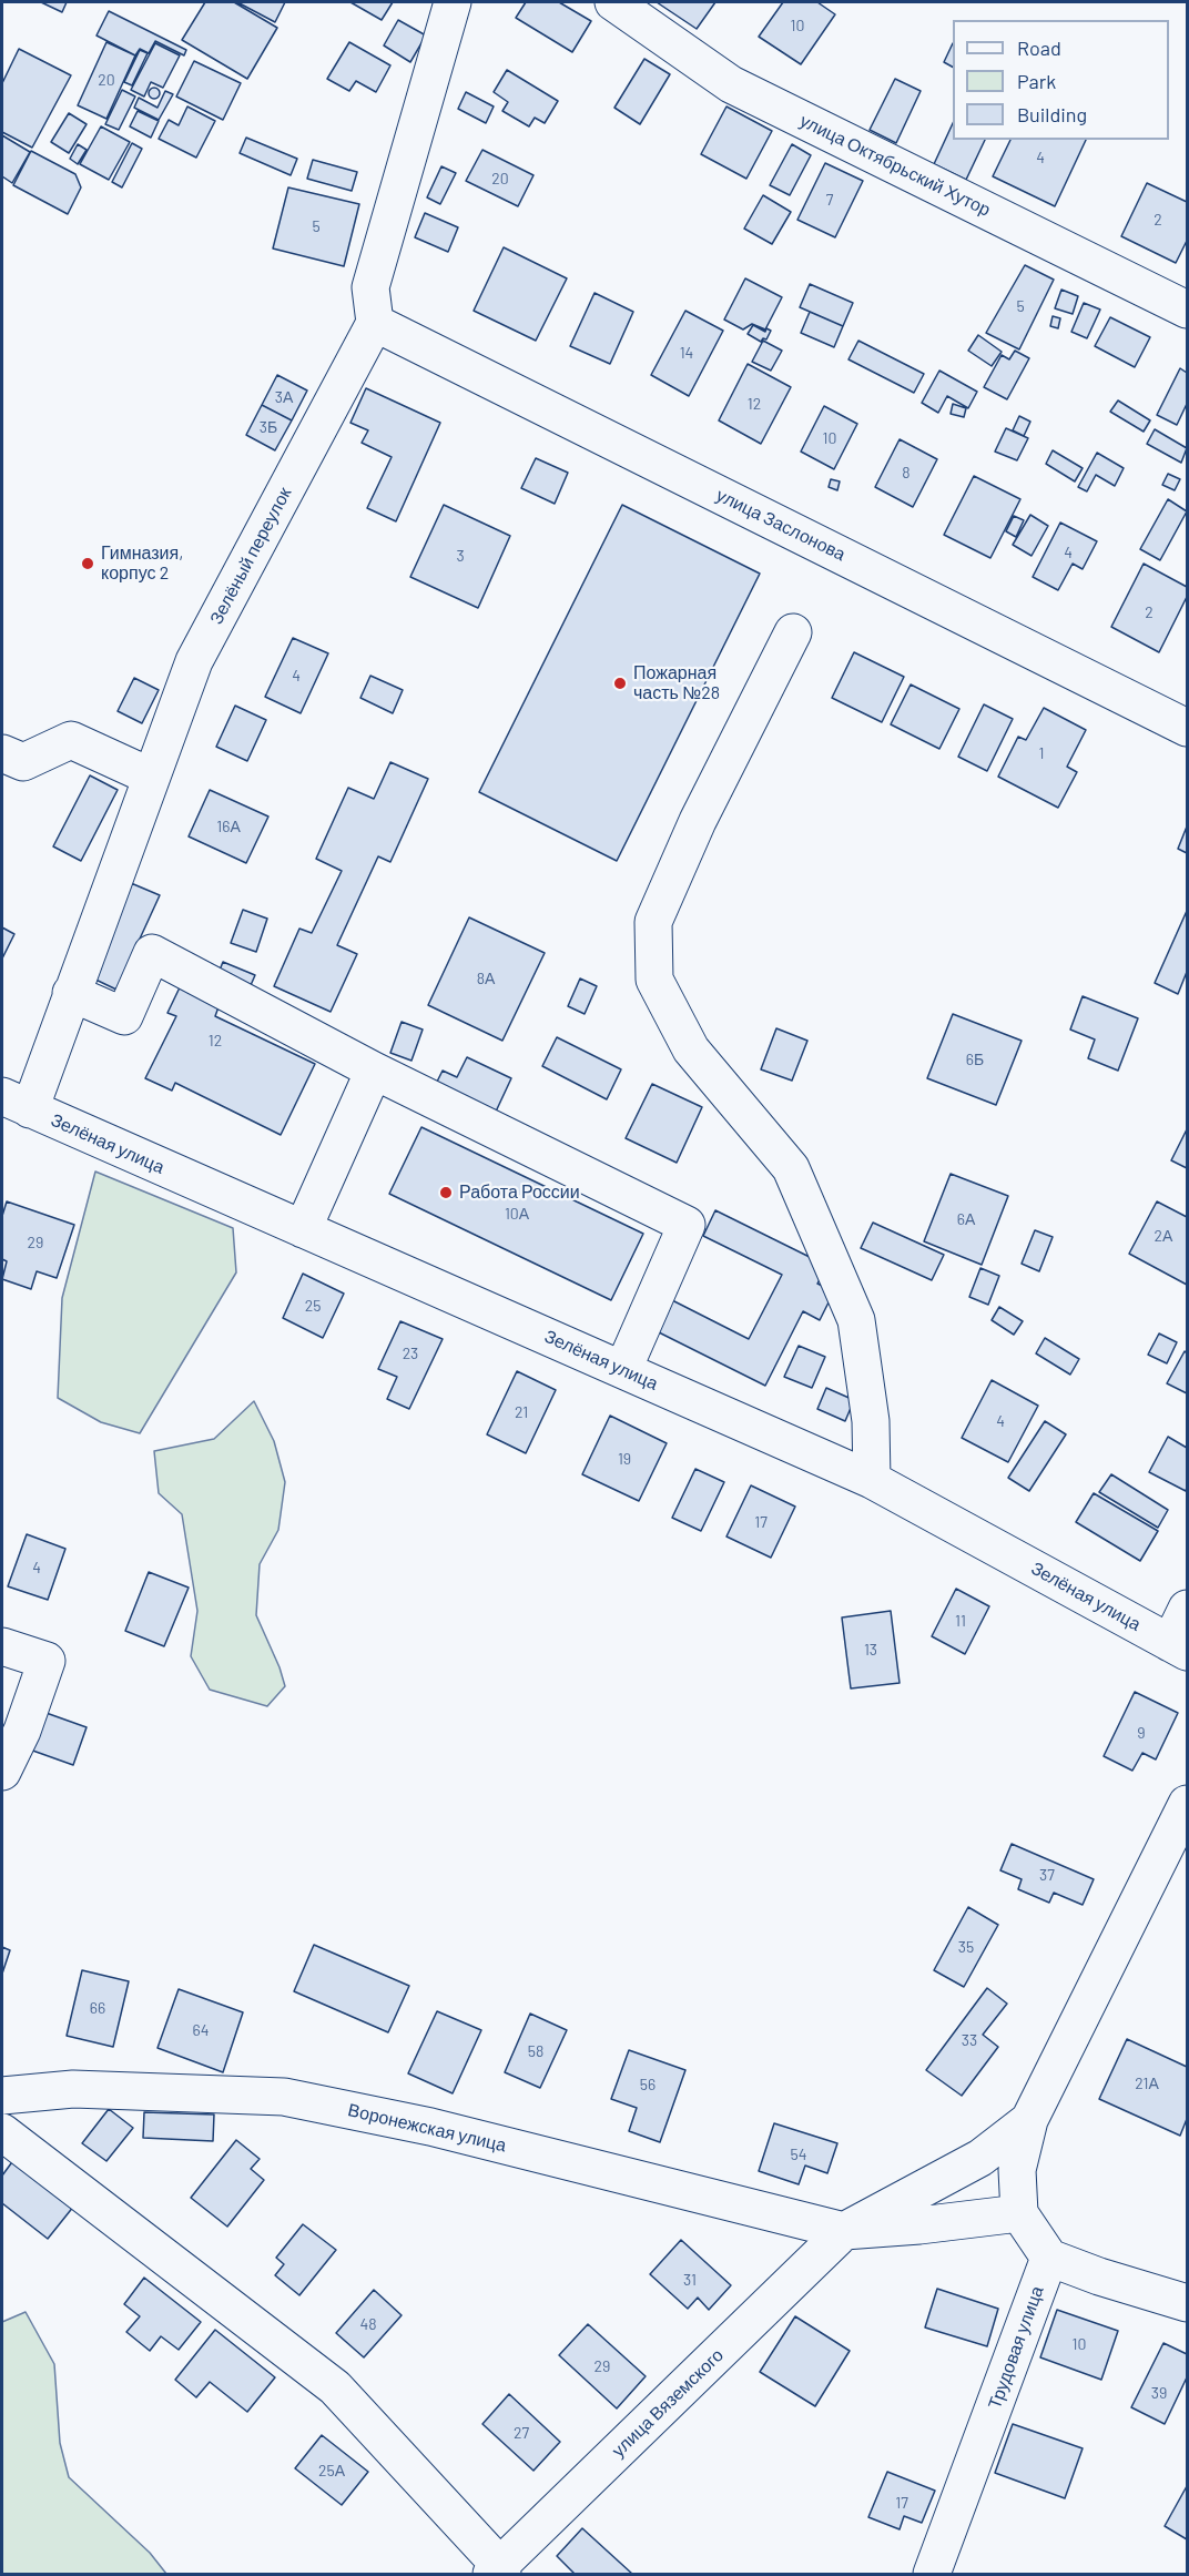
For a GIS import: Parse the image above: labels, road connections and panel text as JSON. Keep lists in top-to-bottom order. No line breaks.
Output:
{"streets":{"street":["улица Октябрьский Хутор","улица Заслонова","Зелёный переулок","Зелёная улица","Воронежская улица","Трудовая улица","улица Вяземского"]},"crossings":[["улица Заслонова","Зелёный переулок"],["Зелёный переулок","Зелёная улица"],["Воронежская улица","улица Вяземского"]],"places":["Гимназия, корпус 2","Пожарная часть №28","Работа России"],"house_numbers":["10","20","4","20","7","2","5","5","14","3А","12","3Б","10","8","4","3","2","4","1","16А","8А","12","6Б","10А","6А","2А","29","25","23","21","4","19","17","4","11","13","9","37","35","66","64","33","58","21А","56","54","31","48","10","29","39","27","25А","17"],"legend":["Road","Park","Building"]}
